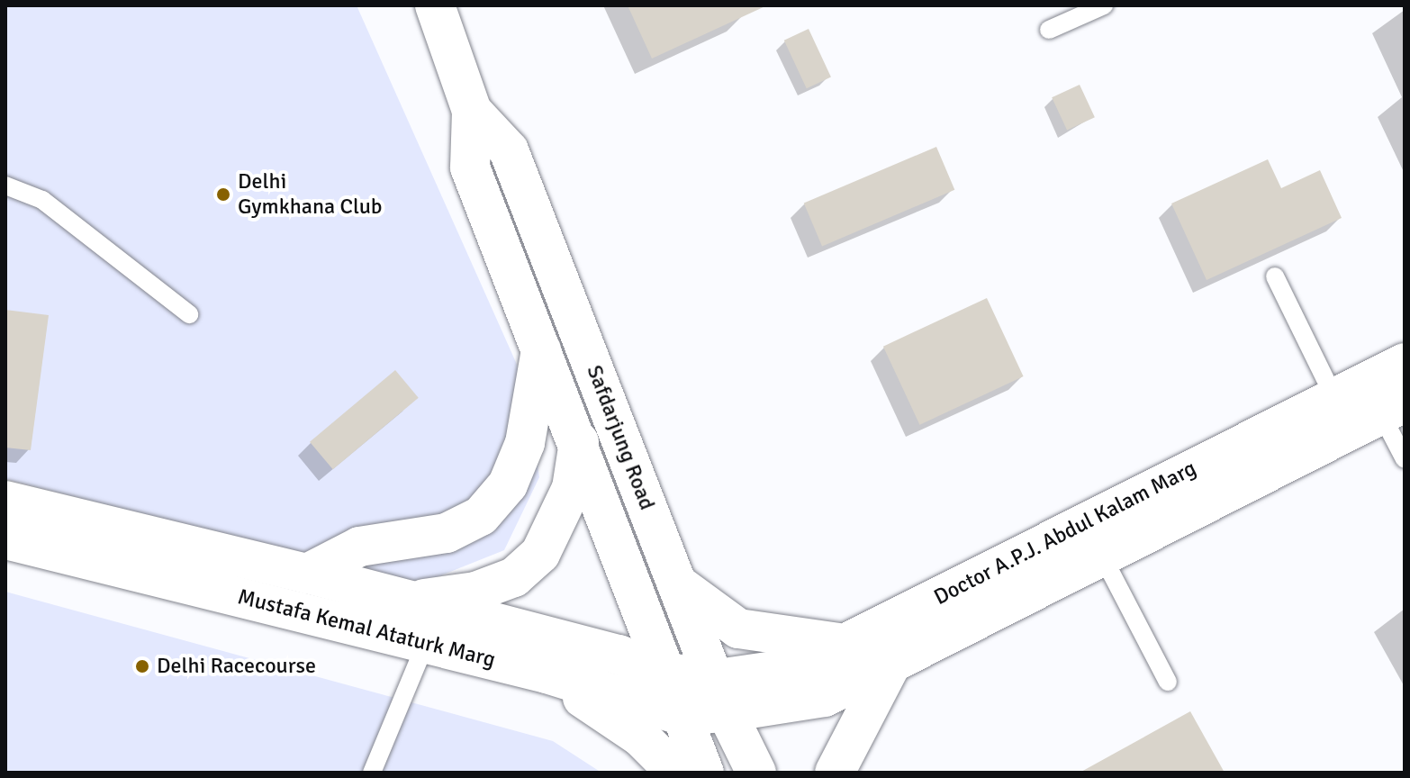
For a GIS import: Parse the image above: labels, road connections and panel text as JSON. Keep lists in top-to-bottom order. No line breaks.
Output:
{"streets":{"main road":["Safdarjung Road","Doctor A.P.J. Abdul Kalam Marg","Mustafa Kemal Ataturk Marg"]},"crossings":[["Safdarjung Road","Doctor A.P.J. Abdul Kalam Marg"],["Safdarjung Road","Mustafa Kemal Ataturk Marg"],["Doctor A.P.J. Abdul Kalam Marg","Mustafa Kemal Ataturk Marg"]],"places":["Delhi Gymkhana Club","Delhi Racecourse"]}
